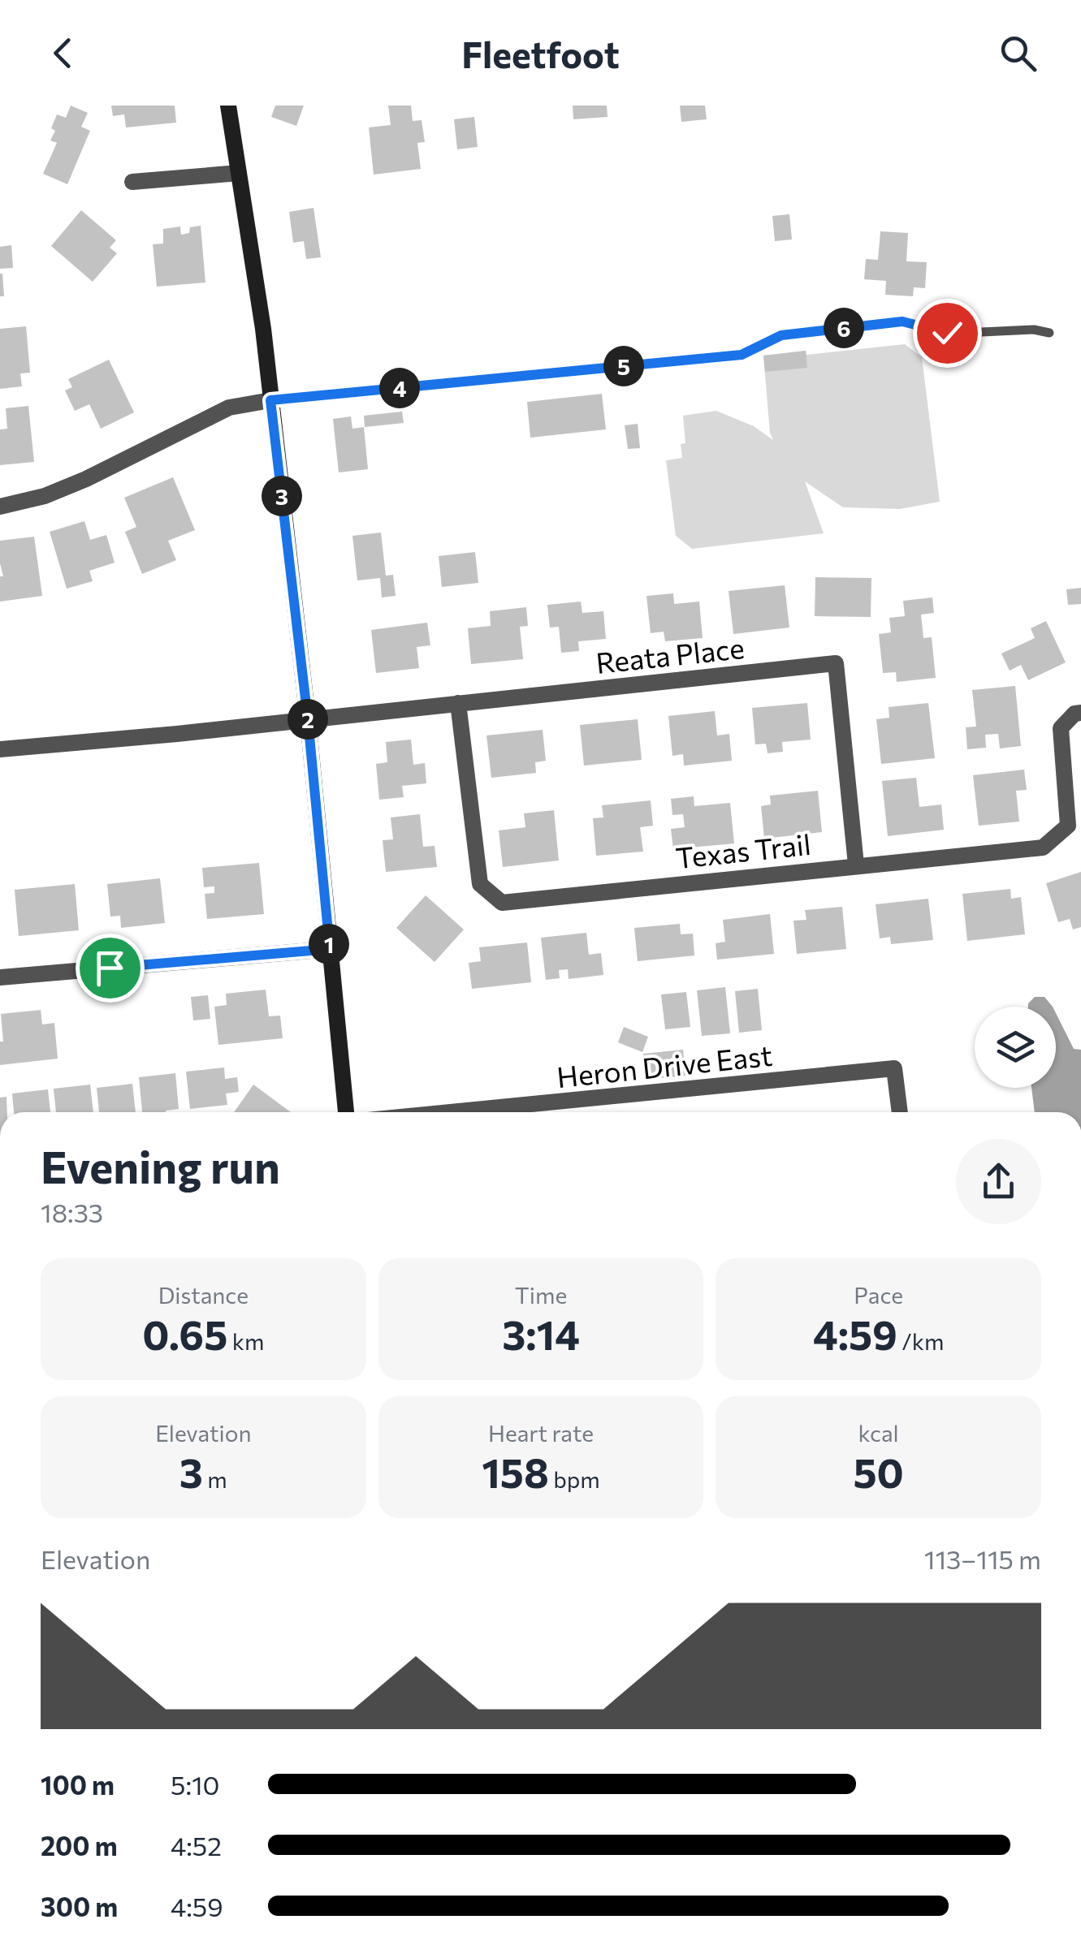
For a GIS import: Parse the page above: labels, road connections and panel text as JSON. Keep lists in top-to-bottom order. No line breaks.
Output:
{"streets":{"street":["Reata Place","Texas Trail","Heron Drive East"]},"crossings":[["Reata Place","Texas Trail"]],"page":{"header":"Fleetfoot","pins":["6","5","4","3","2","1"],"heading":["Evening run","18:33"],"stats":[["Distance","0.65 km"],["Time","3:14"],["Pace","4:59 /km"],["Elevation","3 m"],["Heart rate","158 bpm"],["kcal","50"]],"chart":["Elevation","113–115 m"],"list":[{"name":"100 m","note":"5:10"},{"name":"200 m","note":"4:52"},{"name":"300 m","note":"4:59"}]}}
